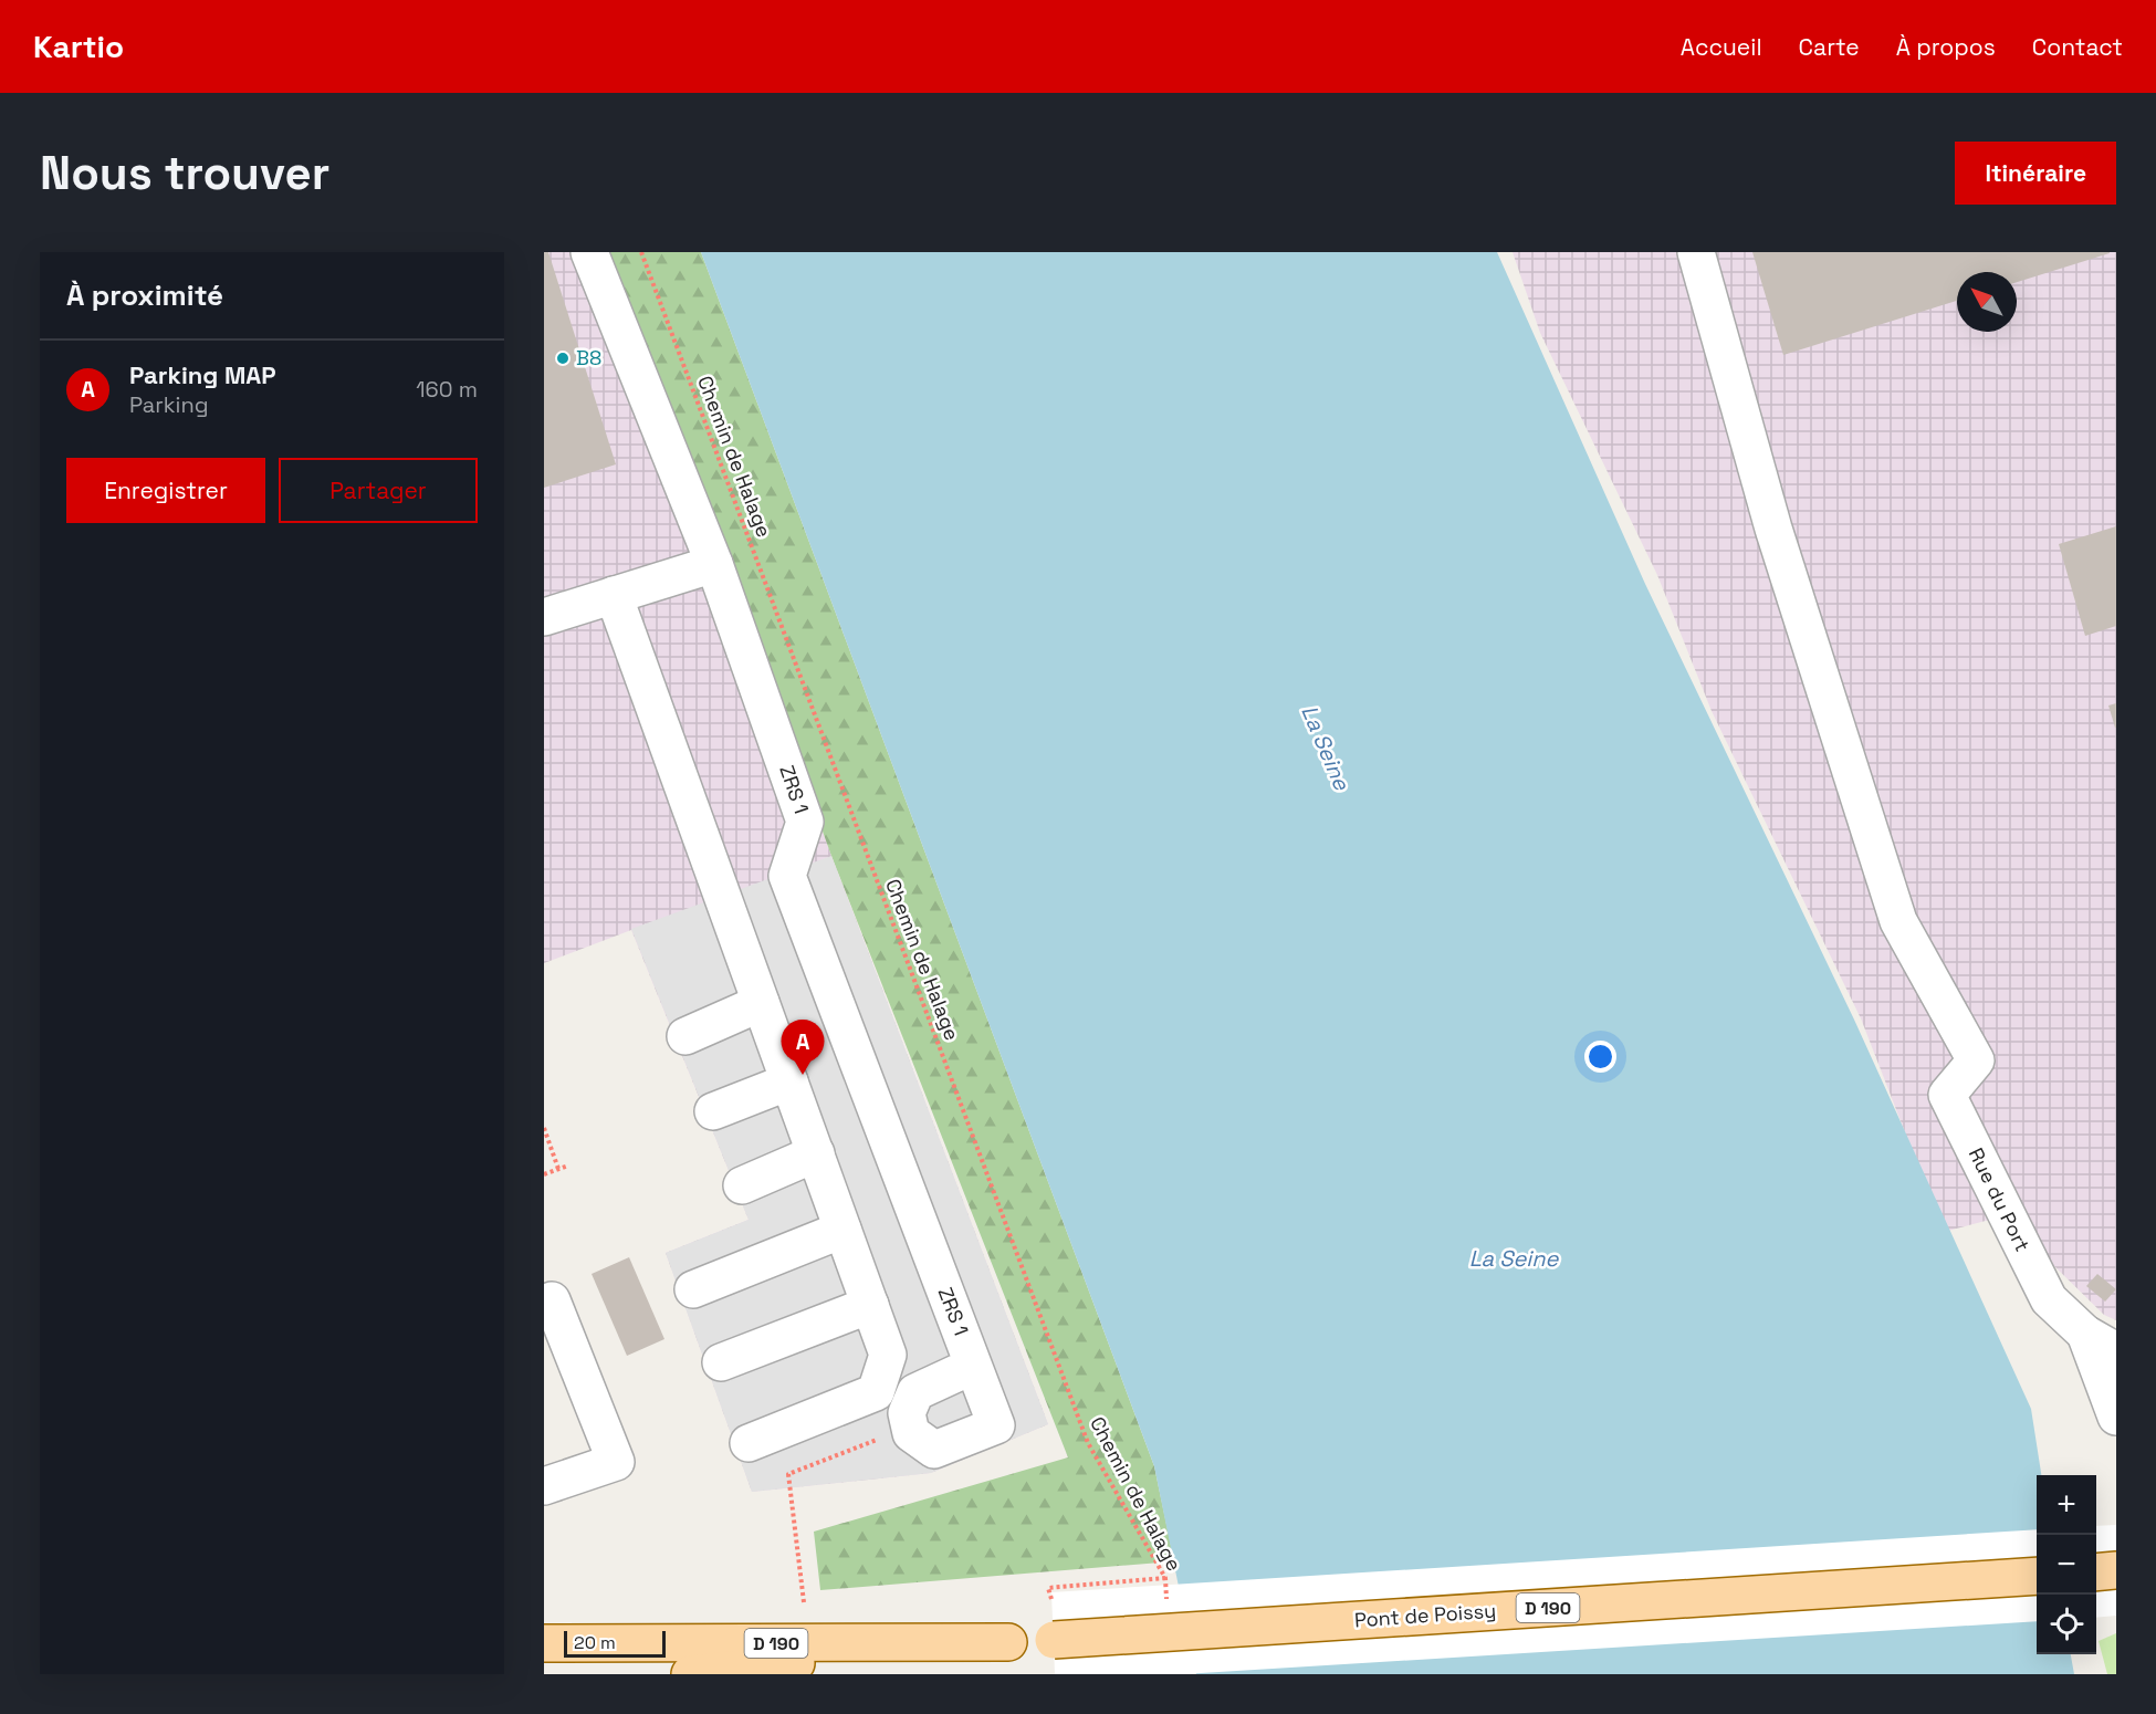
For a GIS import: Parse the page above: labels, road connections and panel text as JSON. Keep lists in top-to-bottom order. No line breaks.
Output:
{"streets":{"main road":["D 190","Pont de Poissy"],"lane":["ZRS 1","Rue du Port"],"path":["Chemin de Halage"]},"crossings":[["D 190","Pont de Poissy"]],"water":["La Seine"],"places":["B8"],"scale_bar":"20 m","north":"top left","page":{"header":"Kartio","nav":["Accueil","Carte","À propos","Contact"],"buttons":["Itinéraire",["Enregistrer","Partager"]],"title":"Nous trouver","heading":"À proximité","list":[{"mark":"A","name":"Parking MAP","note":"Parking","value":"160 m"}],"pins":"A","map_buttons":["+","−"],"scale":"20 m"}}
